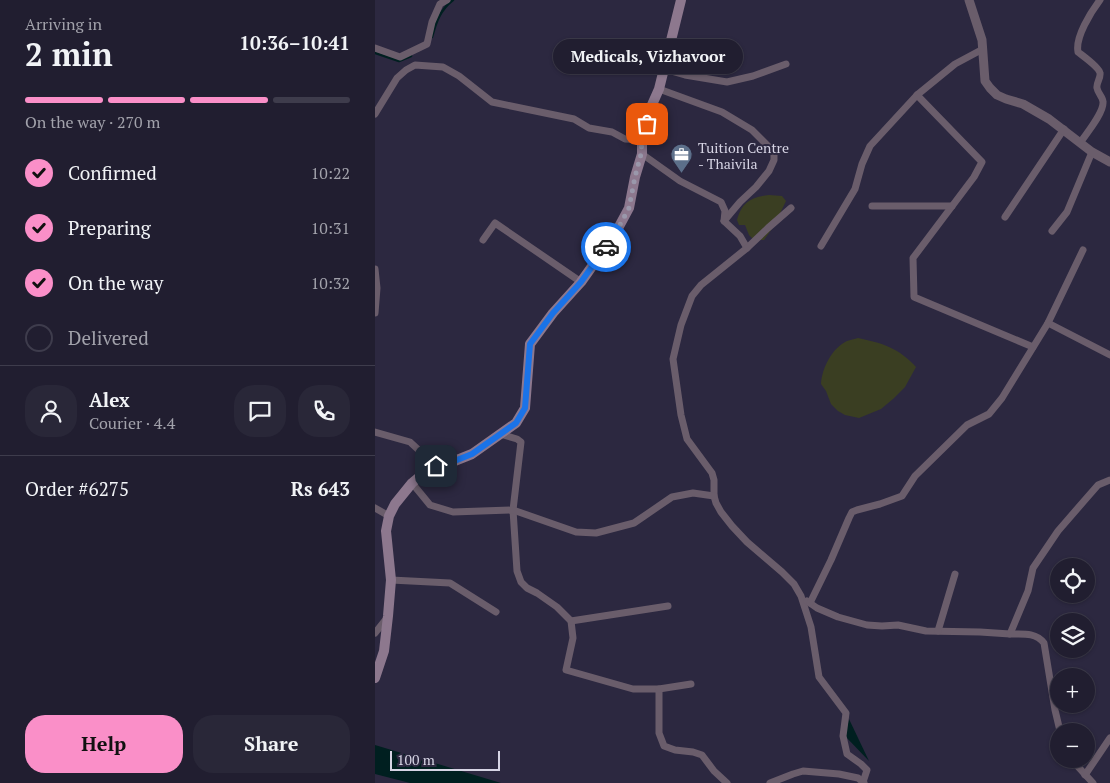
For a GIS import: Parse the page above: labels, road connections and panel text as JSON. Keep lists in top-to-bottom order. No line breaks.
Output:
{"places":{"other":["Medicals, Vizhavoor"],"office":["Tuition Centre - Thaivila"]},"scale_bar":"100 m","page":{"heading":["2 min","Arriving in","10:36–10:41"],"panel":["Alex","Courier · 4.4","Order #6275","Rs 643"],"bubble":"Medicals, Vizhavoor","bar":"On the way · 270 m","list":[["Confirmed","10:22"],["Preparing","10:31"],["On the way","10:32"],"Delivered"],"map_buttons":["+","−"],"buttons":["Help","Share"],"scale":"100 m"}}
